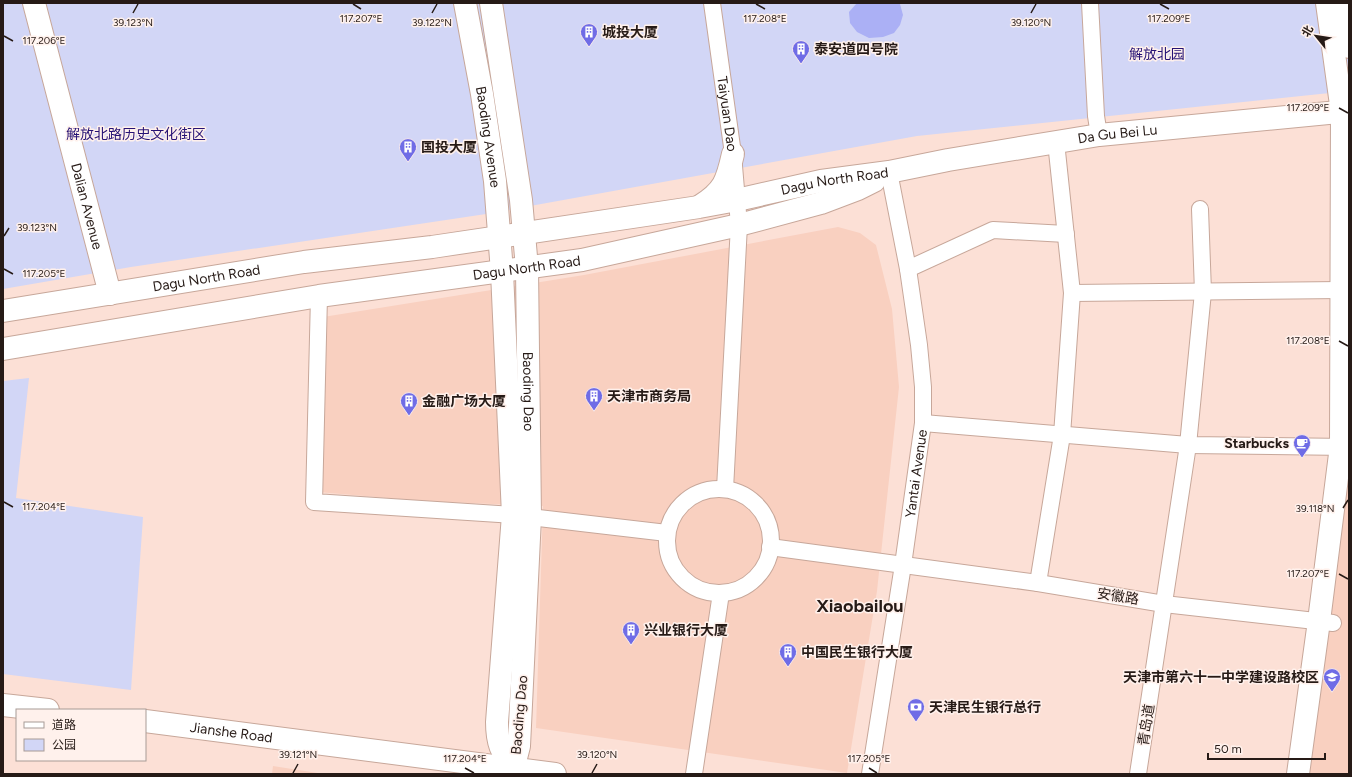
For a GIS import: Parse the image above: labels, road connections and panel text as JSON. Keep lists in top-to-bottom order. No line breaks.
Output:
{"streets":{"main road":["Da Gu Bei Lu","Baoding Avenue","Dagu North Road","Dalian Avenue","Baoding Dao","Jianshe Road"],"street":["Taiyuan Dao","Yantai Avenue","安徽路","青岛道"]},"crossings":[["Taiyuan Dao","Dagu North Road"],["Taiyuan Dao","安徽路"],["Da Gu Bei Lu","Dagu North Road"],["Da Gu Bei Lu","Yantai Avenue"],["Baoding Avenue","Dagu North Road"],["Baoding Avenue","Baoding Dao"],["Dagu North Road","Dalian Avenue"],["Dagu North Road","Baoding Dao"],["Dagu North Road","Yantai Avenue"],["Baoding Dao","Jianshe Road"],["Yantai Avenue","安徽路"],["安徽路","青岛道"]],"districts":["Xiaobailou"],"parks":["解放北园","解放北路历史文化街区"],"places":{"building":["城投大厦","泰安道四号院","国投大厦","天津市商务局","金融广场大厦","兴业银行大厦","中国民生银行大厦"],"cafe":["Starbucks"],"school or university":["天津市第六十一中学建设路校区"],"bank":["天津民生银行总行"]},"legend":["道路","公园"],"scale_bar":"50 m","north":"top left","coordinates":["117.207°E","117.208°E","117.209°E","39.123°N","39.122°N","39.120°N","117.206°E","117.205°E","117.204°E","39.118°N","39.121°N"]}
